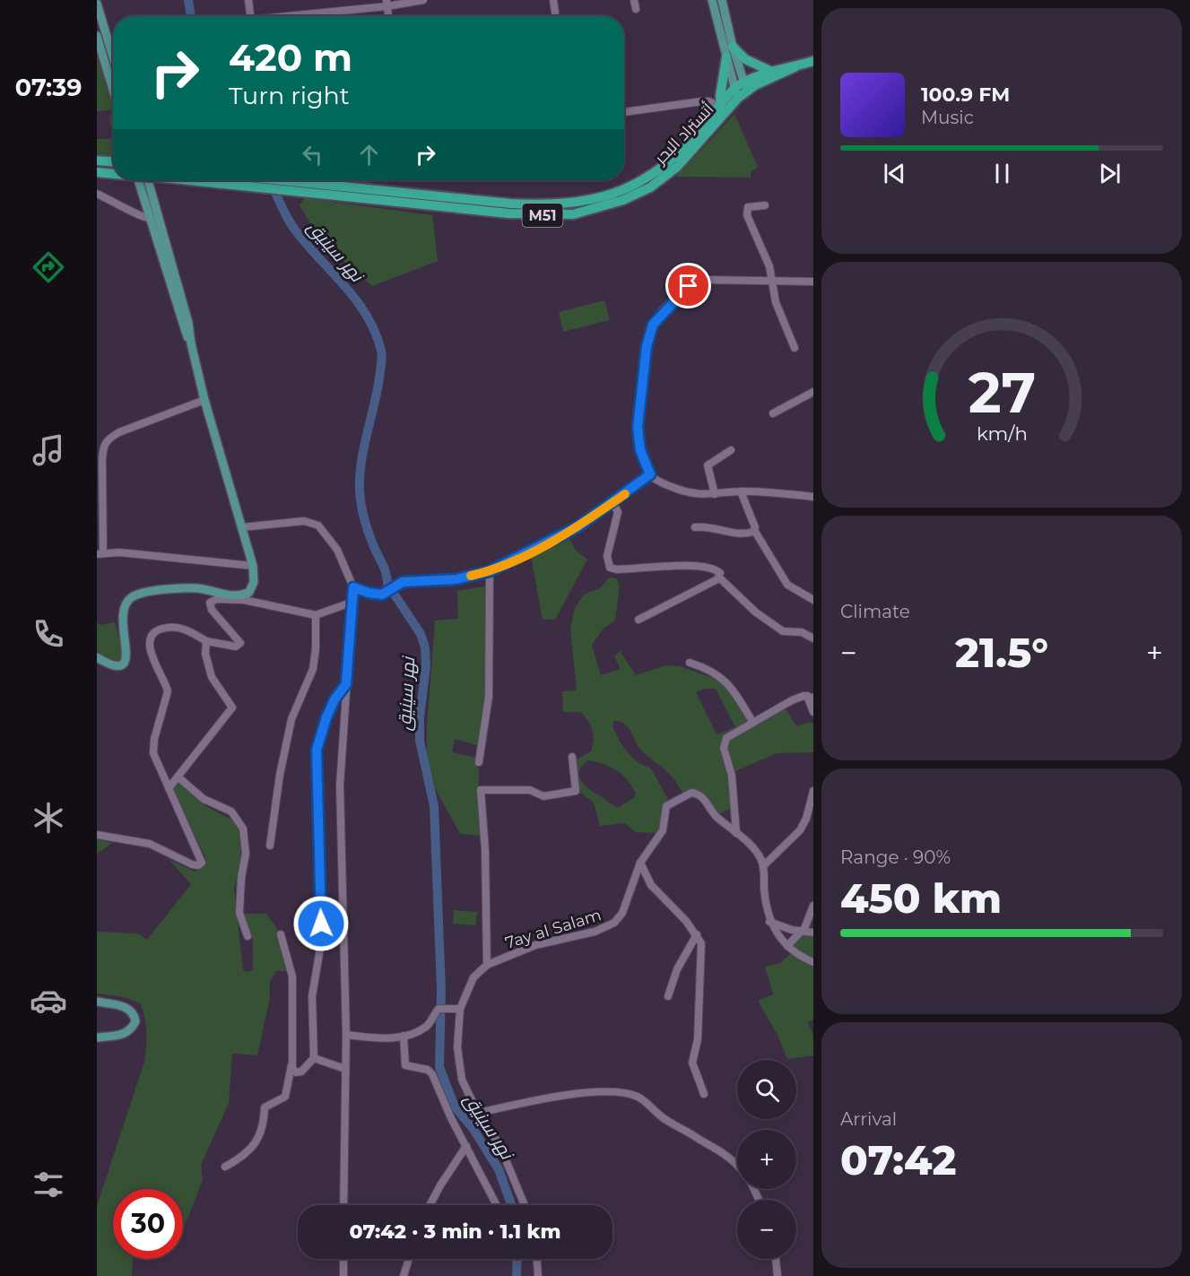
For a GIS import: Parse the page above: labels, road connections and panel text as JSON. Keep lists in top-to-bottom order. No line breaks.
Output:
{"streets":{"highway":["أتستراد البحر","M51"],"street":["7ay al Salam"]},"water":["نهر سينيق"],"page":{"tabs":"07:39","turn":["420 m","Turn right"],"song":["100.9 FM","Music"],"tile":["Climate",["Range · 90%","450 km"],["Arrival","07:42"]],"heat":["−","21.5°","+"],"map_buttons":["+","−"],"limit":"30","trip":"07:42 · 3 min · 1.1 km","gauge":["27","km/h"]}}
